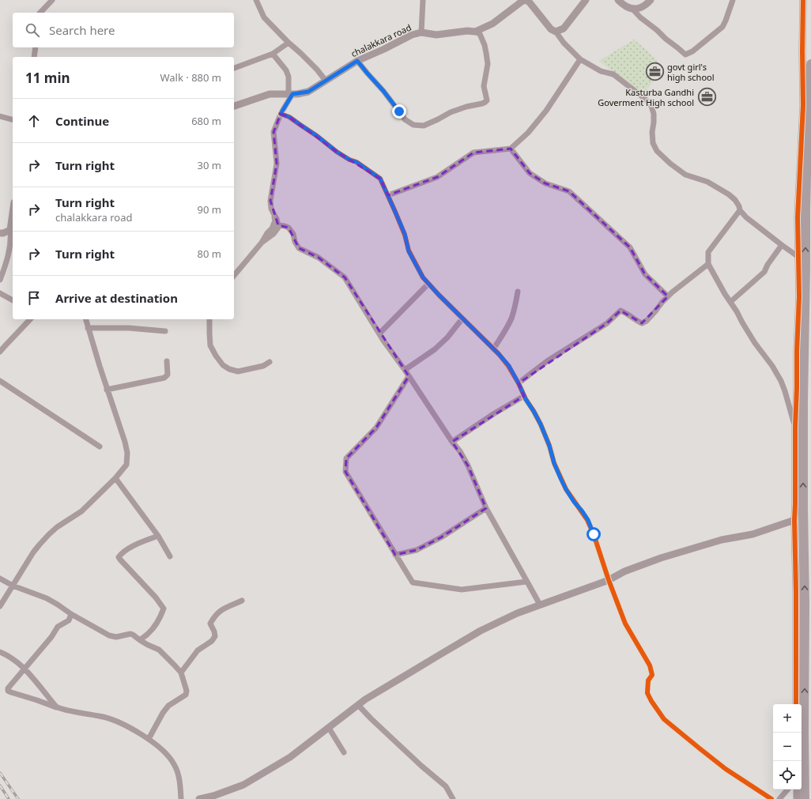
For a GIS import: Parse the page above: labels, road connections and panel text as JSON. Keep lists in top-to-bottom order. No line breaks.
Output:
{"streets":{"main road":["chalakkara road"]},"places":{"office":["govt girl's high school","Kasturba Gandhi Goverment High school"]},"page":{"search":"Search here","heading":["11 min","Walk · 880 m"],"list":[["Continue","680 m"],["Turn right","30 m"],["Turn right","chalakkara road","90 m"],["Turn right","80 m"],"Arrive at destination"],"map_buttons":["+","−"]}}
